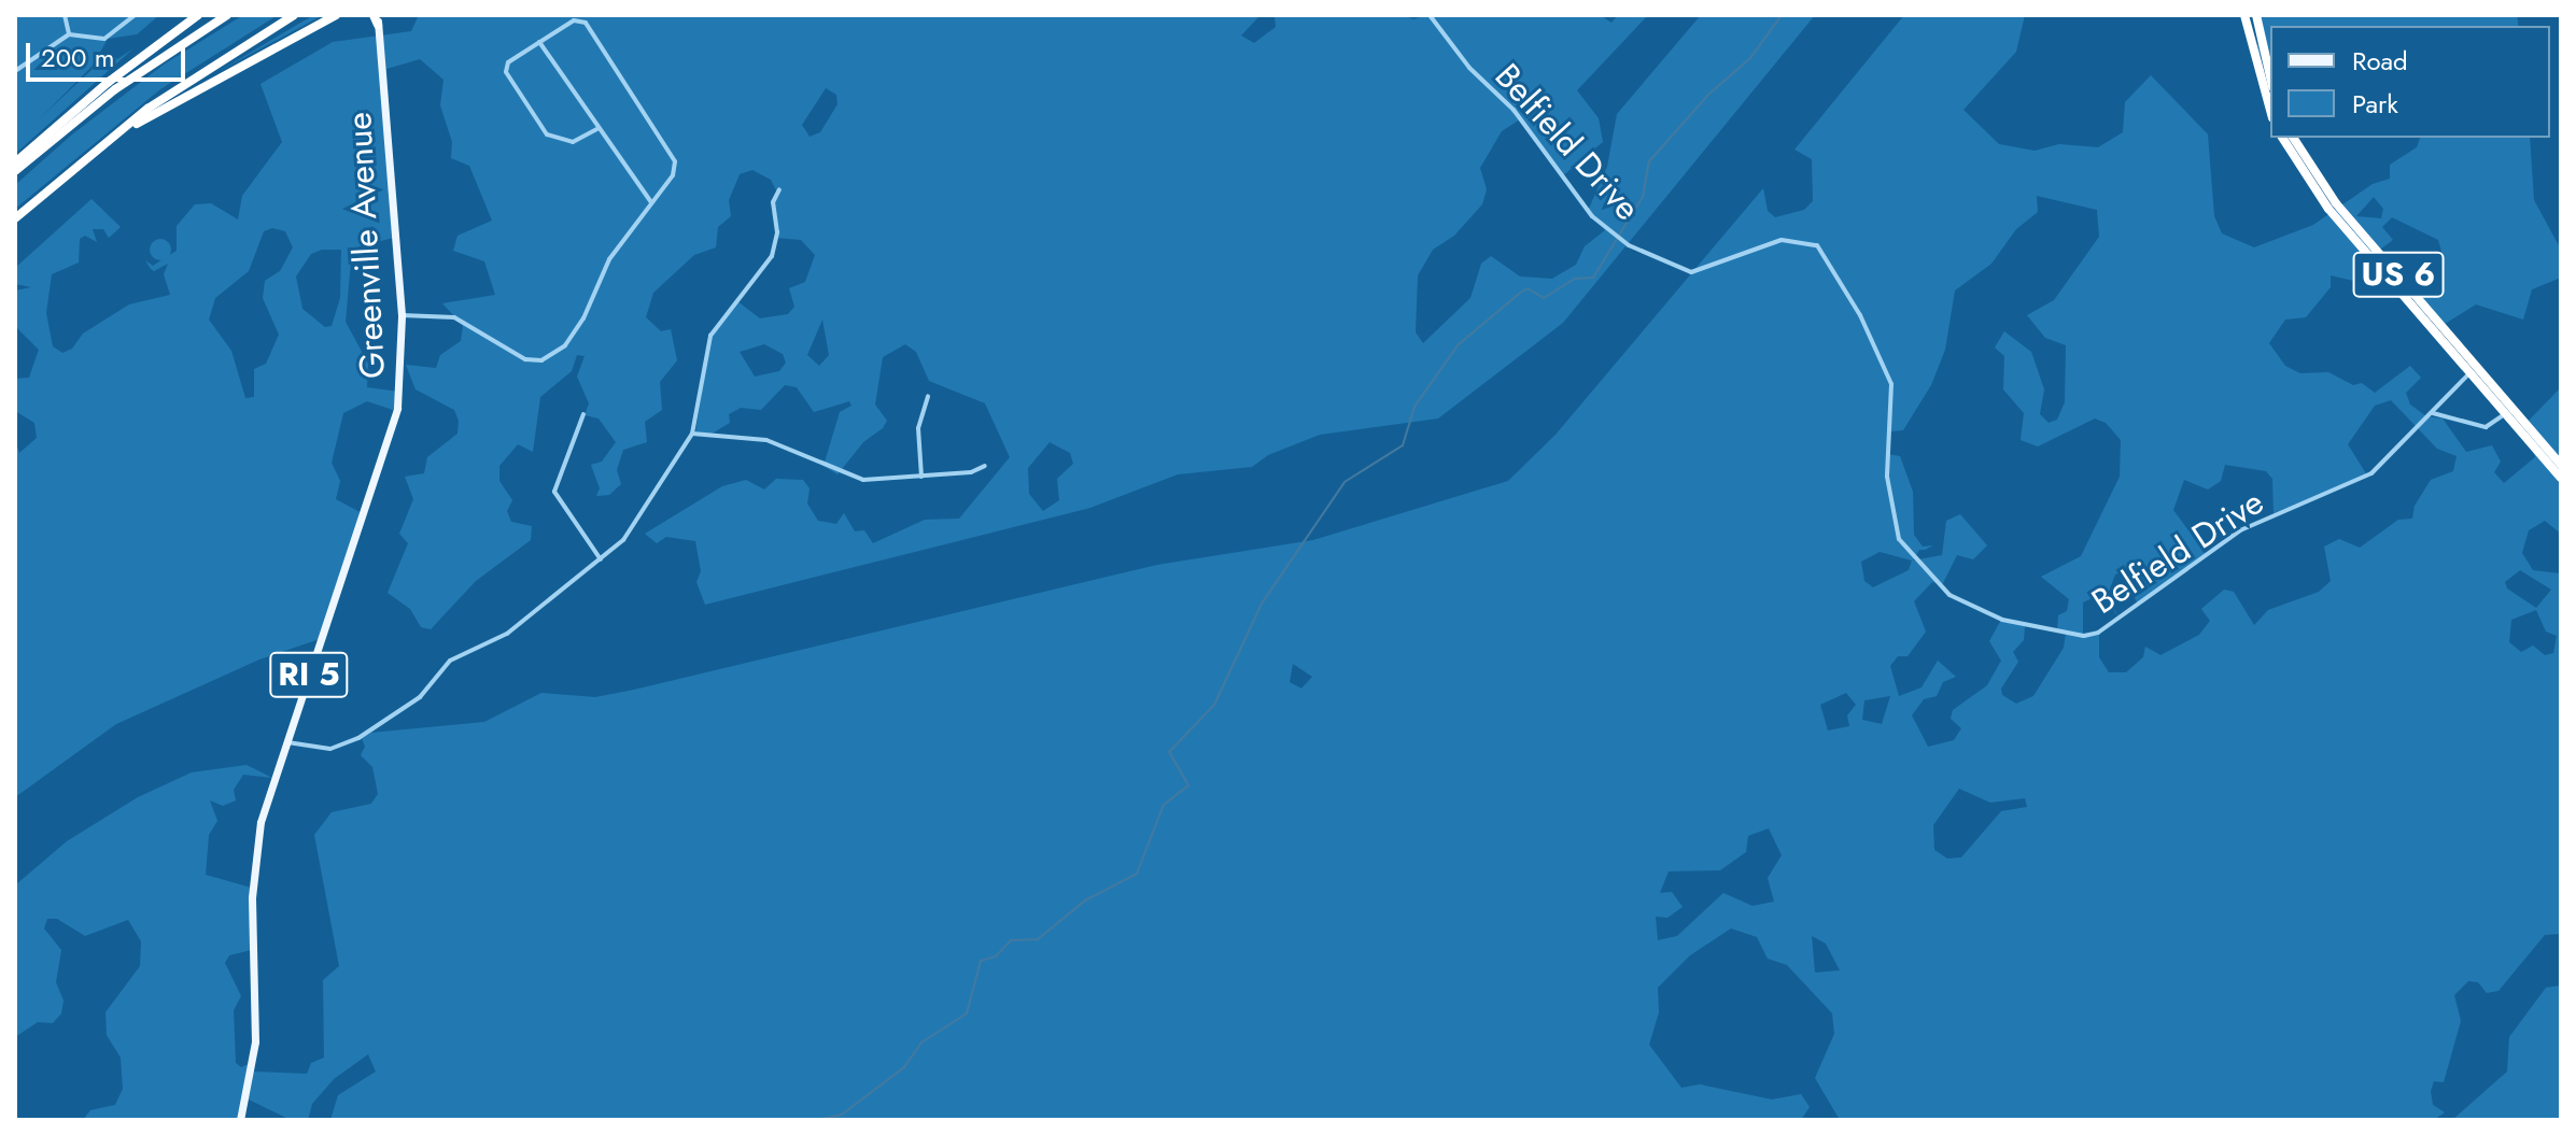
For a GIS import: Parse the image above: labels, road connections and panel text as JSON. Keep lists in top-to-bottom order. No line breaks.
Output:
{"streets":{"highway":["US 6"],"main road":["Greenville Avenue","RI 5"],"street":["Belfield Drive"]},"crossings":[["Belfield Drive","US 6"]],"legend":["Road","Park"],"scale_bar":"200 m"}
